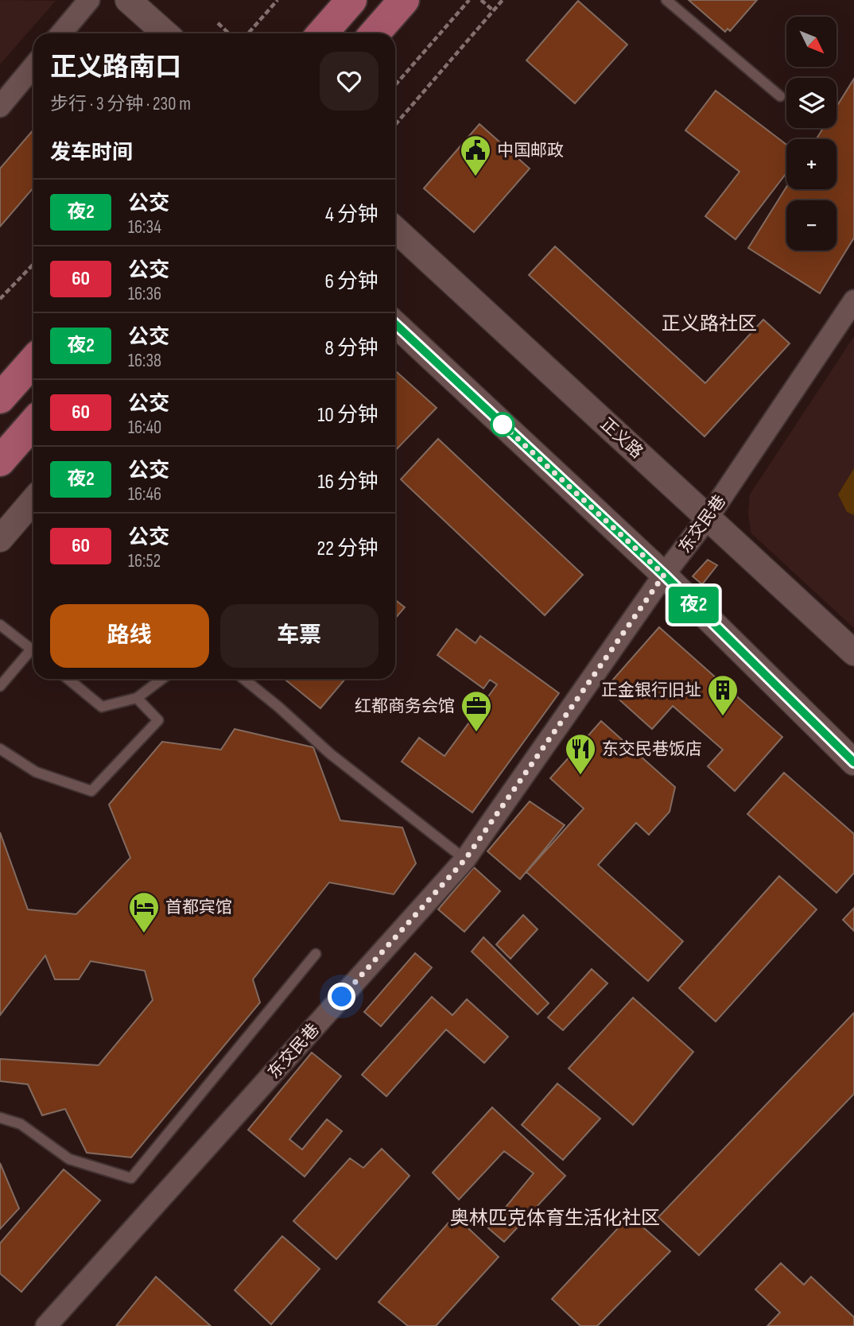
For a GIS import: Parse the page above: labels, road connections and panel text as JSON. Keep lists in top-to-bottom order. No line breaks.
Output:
{"streets":{"street":["正义路","东交民巷"]},"crossings":[["正义路","东交民巷"]],"districts":["正义路社区","奥林匹克体育生活化社区"],"places":{"public building":["中国邮政"],"building":["正金银行旧址"],"office":["红都商务会馆"],"restaurant":["东交民巷饭店"],"hotel":["首都宾馆"]},"lines":["bus line 夜2"],"north":"bottom right","page":{"on_map":"夜2","map_buttons":["+","−"],"heading":[["正义路南口","步行 · 3 分钟 · 230 m"],"发车时间"],"list":[{"mark":"夜2","name":"公交","note":"16:34","value":"4 分钟"},{"mark":"60","name":"公交","note":"16:36","value":"6 分钟"},{"mark":"夜2","name":"公交","note":"16:38","value":"8 分钟"},{"mark":"60","name":"公交","note":"16:40","value":"10 分钟"},{"mark":"夜2","name":"公交","note":"16:46","value":"16 分钟"},{"mark":"60","name":"公交","note":"16:52","value":"22 分钟"}],"buttons":["路线","车票"]}}
